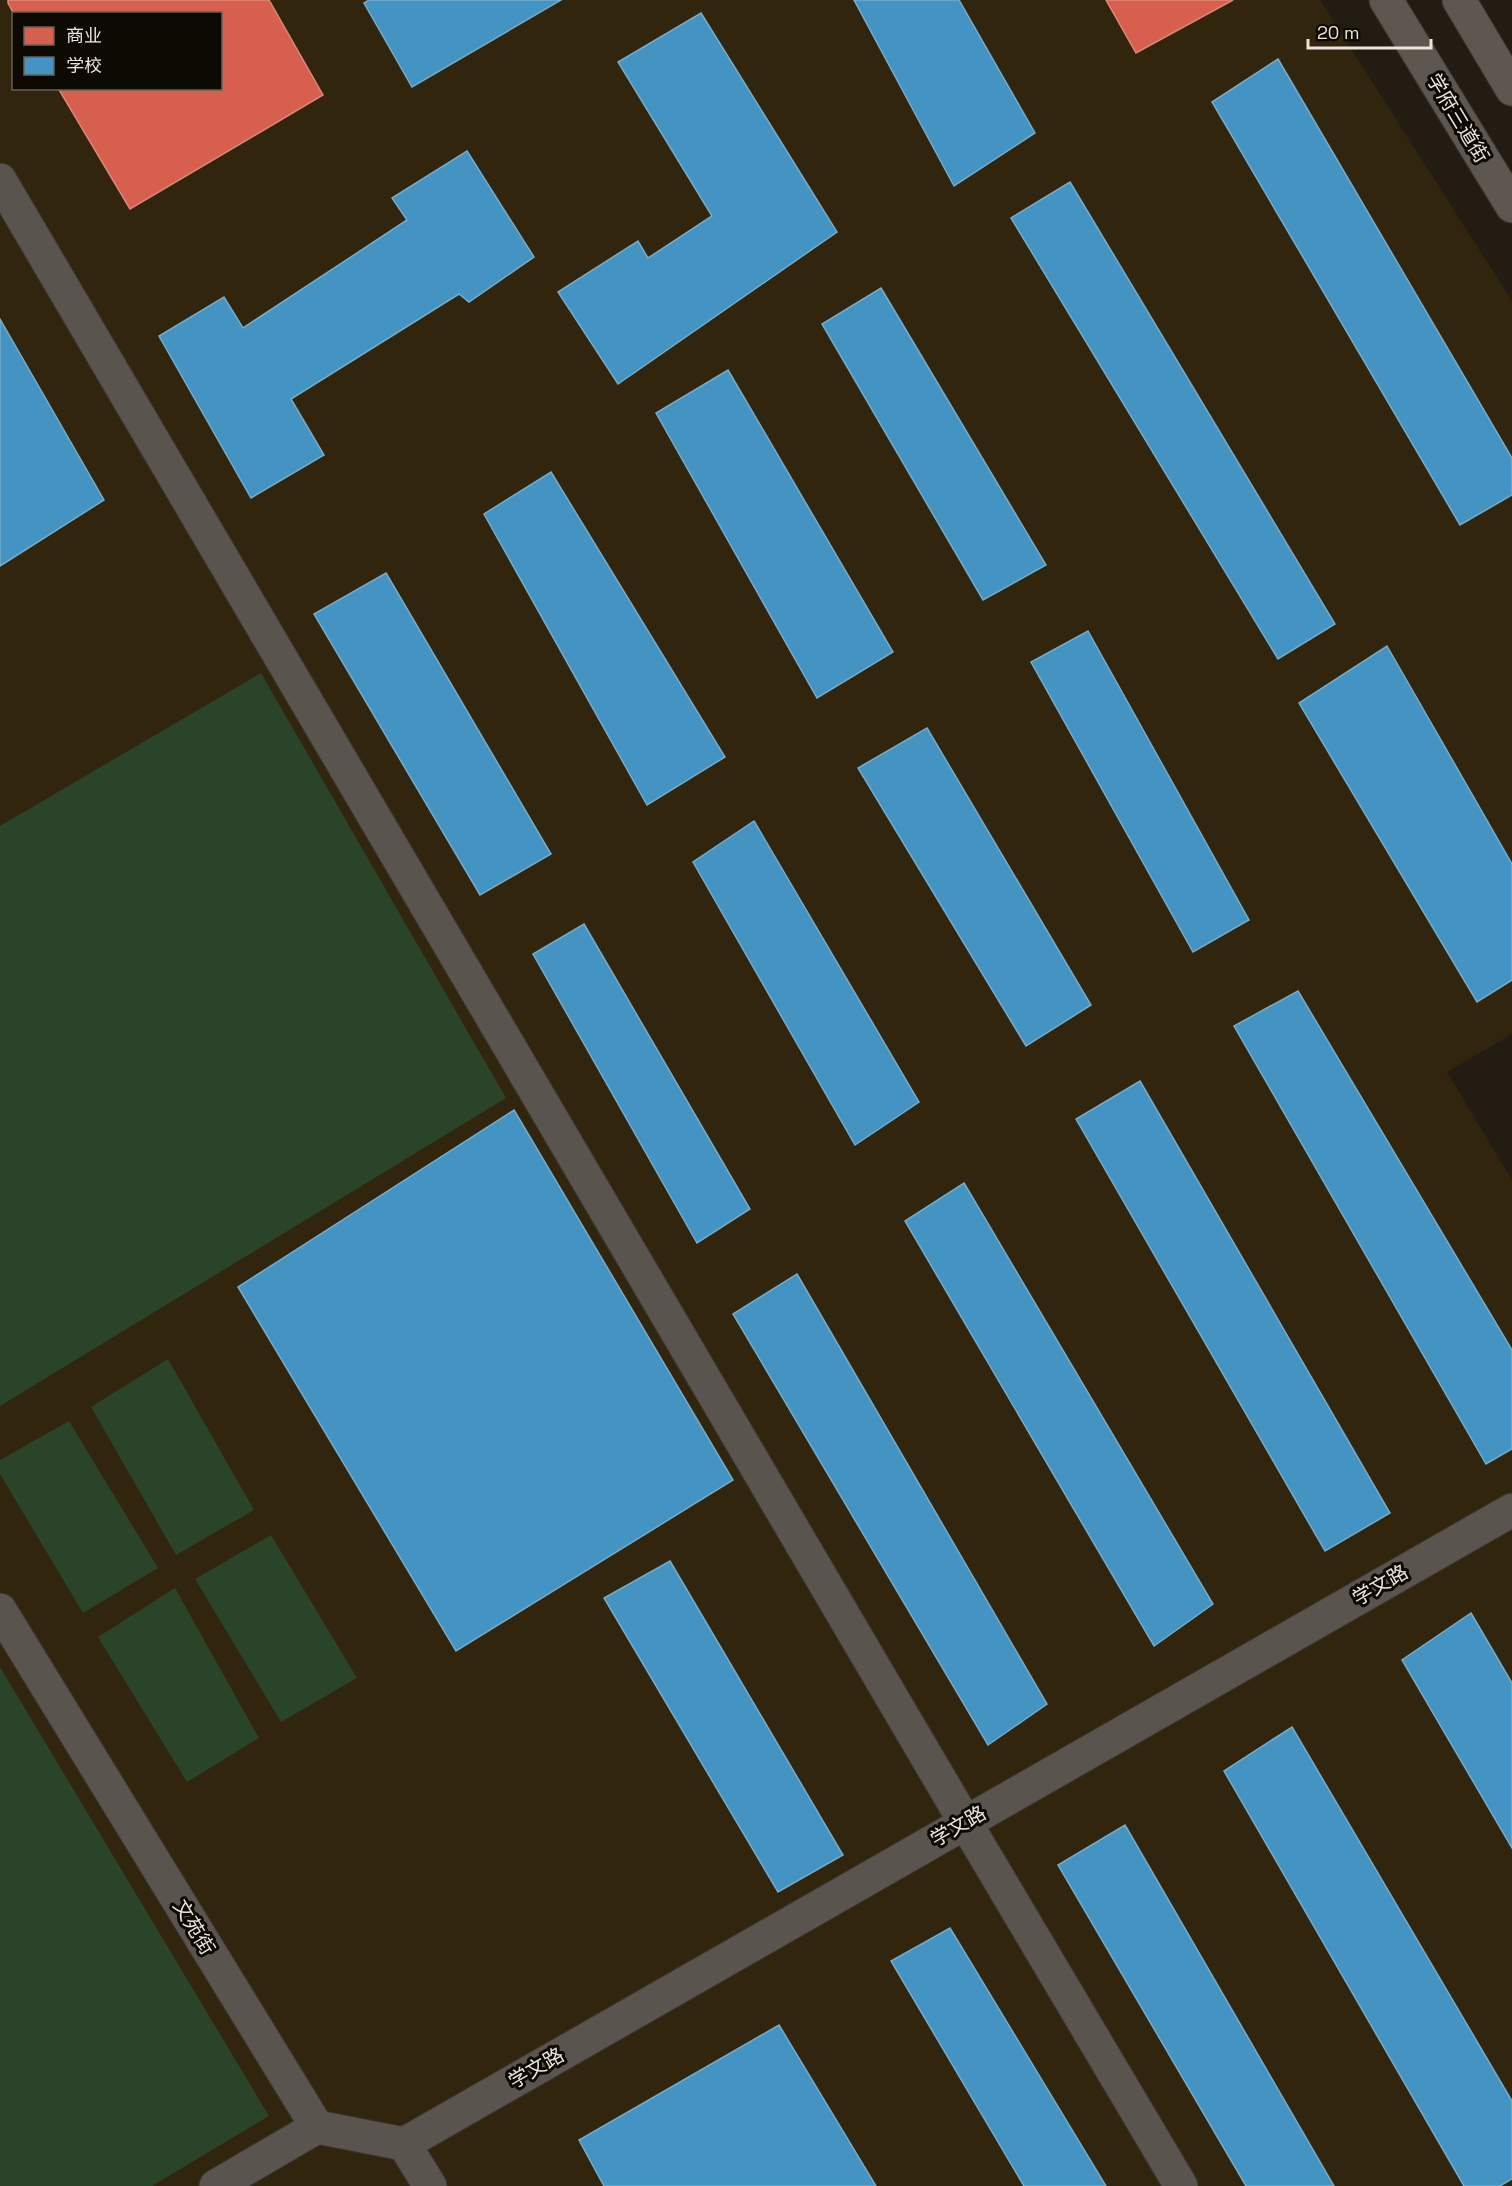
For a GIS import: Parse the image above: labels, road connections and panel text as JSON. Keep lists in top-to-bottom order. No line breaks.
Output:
{"streets":{"main road":["学府三道街"],"street":["学文路","文苑街"]},"legend":["商业","学校"],"scale_bar":"20 m"}
